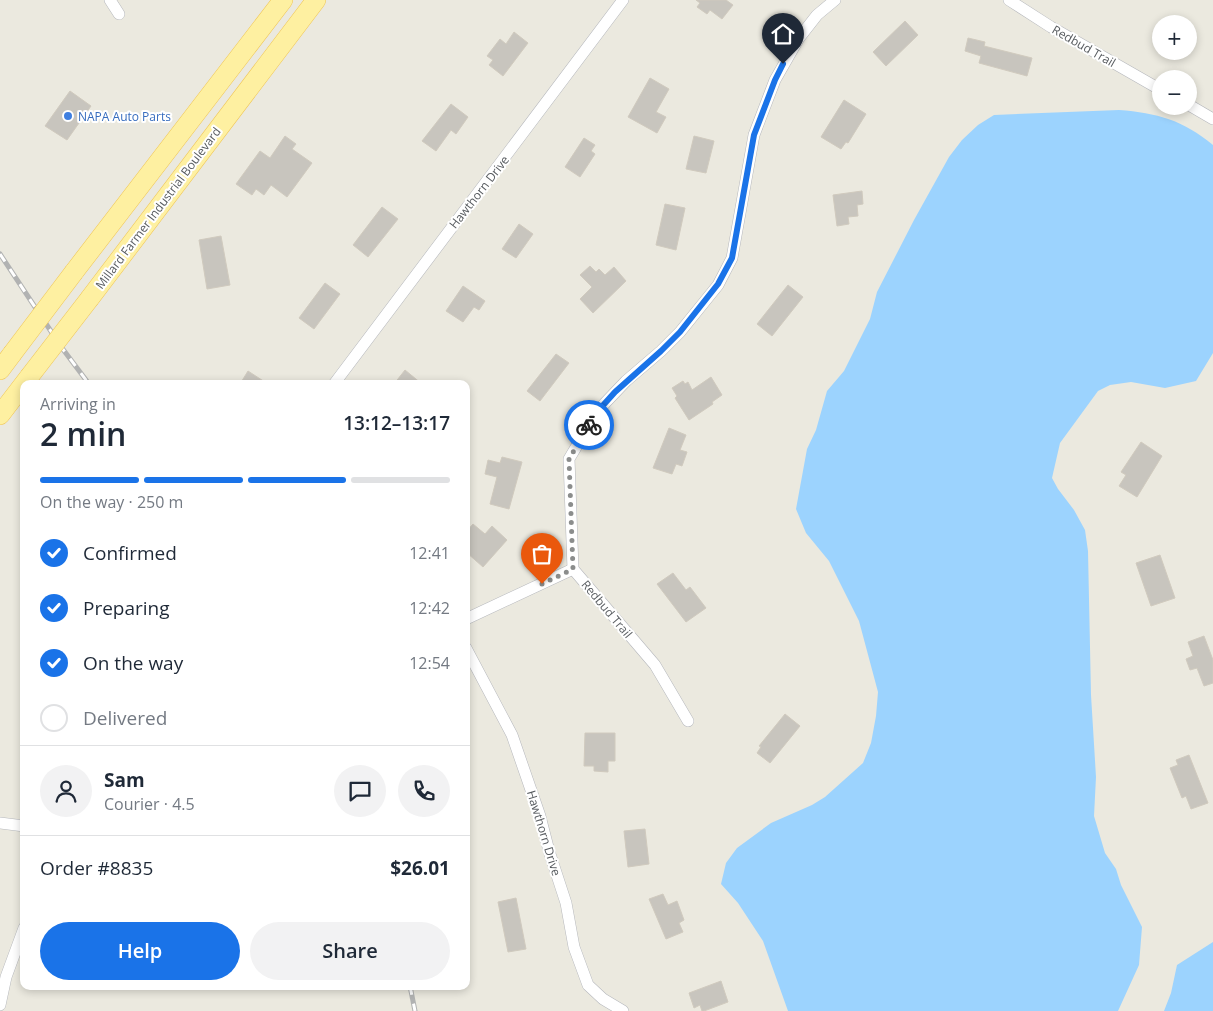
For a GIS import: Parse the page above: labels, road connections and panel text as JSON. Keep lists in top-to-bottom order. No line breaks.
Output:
{"streets":{"main road":["Millard Farmer Industrial Boulevard"],"street":["Redbud Trail","Hawthorn Drive"]},"places":["NAPA Auto Parts"],"page":{"map_buttons":["+","−"],"heading":["2 min","Arriving in","13:12–13:17"],"panel":["Sam","Courier · 4.5","Order #8835","$26.01"],"bar":"On the way · 250 m","list":[["Confirmed","12:41"],["Preparing","12:42"],["On the way","12:54"],"Delivered"],"buttons":["Help","Share"]}}
